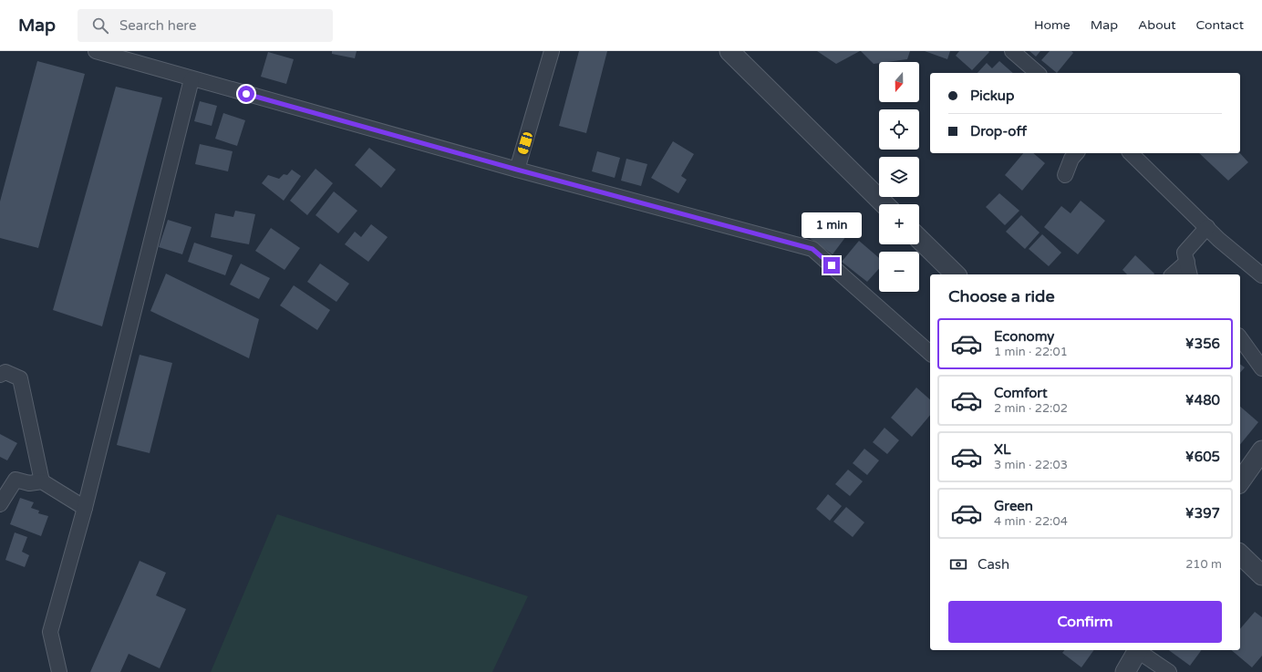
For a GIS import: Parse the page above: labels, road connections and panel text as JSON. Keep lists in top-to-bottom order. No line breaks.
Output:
{"north":"bottom","page":{"header":"Map","search":"Search here","nav":["Home","Map","About","Contact"],"map_buttons":["+","−"],"banner":["Pickup","Drop-off"],"bubble":"1 min","heading":"Choose a ride","list":[{"name":"Economy","note":"1 min · 22:01","value":"¥356"},{"name":"Comfort","note":"2 min · 22:02","value":"¥480"},{"name":"XL","note":"3 min · 22:03","value":"¥605"},{"name":"Green","note":"4 min · 22:04","value":"¥397"}],"pay":["Cash","210 m"],"buttons":"Confirm"}}
